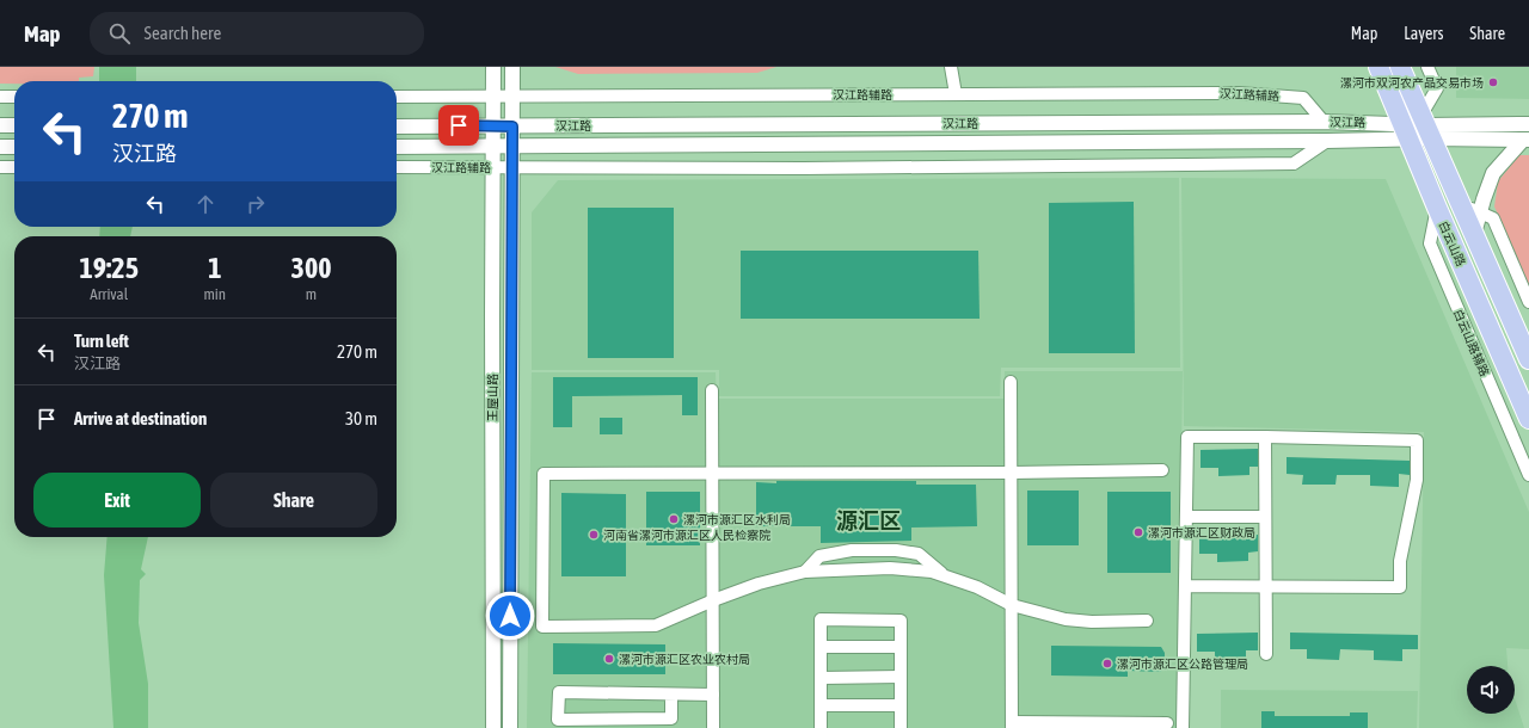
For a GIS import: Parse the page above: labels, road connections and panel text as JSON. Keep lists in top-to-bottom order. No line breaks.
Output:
{"streets":{"highway":["白云山路"],"street":["汉江路辅路","汉江路","白云山路辅路","王屋山路"]},"crossings":[["汉江路辅路","汉江路"],["汉江路辅路","王屋山路"],["汉江路","白云山路"],["汉江路","王屋山路"],["白云山路","白云山路辅路"]],"districts":["源汇区"],"places":["漯河市双河农产品交易市场","漯河市源汇区水利局","漯河市源汇区财政局","河南省漯河市源汇区人民检察院","漯河市源汇区农业农村局","漯河市源汇区公路管理局"],"page":{"header":"Map","search":"Search here","nav":["Map","Layers","Share"],"turn":["270 m","汉江路"],"eta":["19:25","Arrival","1","min","300","m"],"list":[{"name":"Turn left","note":"汉江路","value":"270 m"},{"name":"Arrive at destination","value":"30 m"}],"buttons":["Exit","Share"]}}
